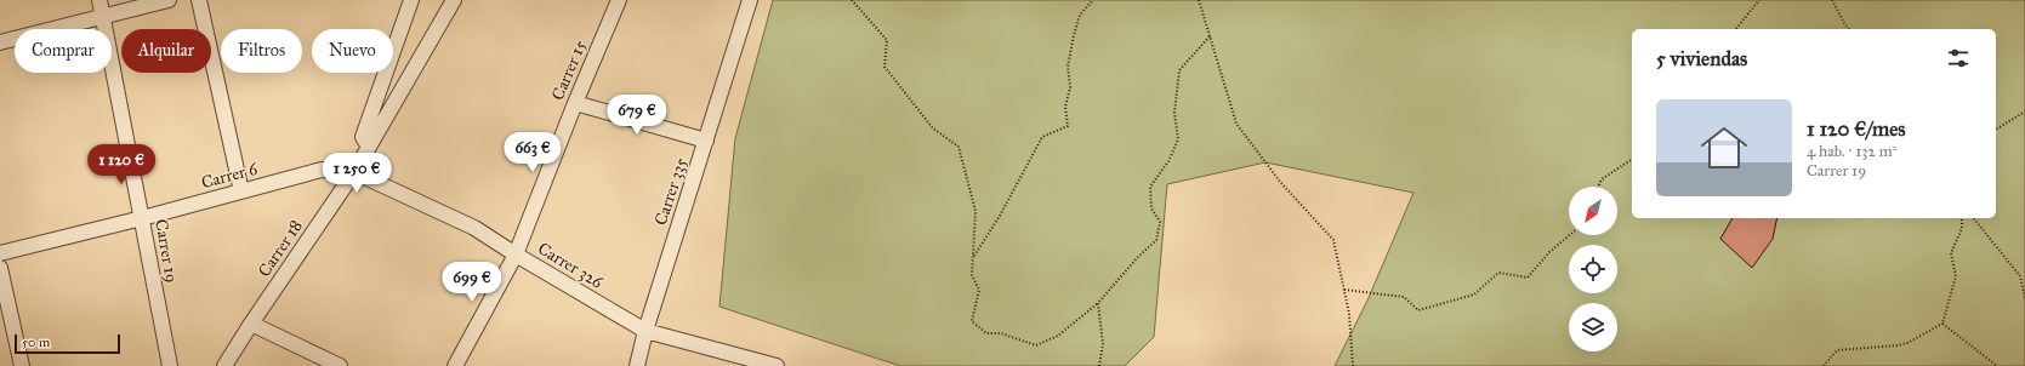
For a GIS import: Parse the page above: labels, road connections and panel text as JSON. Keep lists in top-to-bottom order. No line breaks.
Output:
{"streets":{"street":["Carrer 15","Carrer 6","Carrer 335","Carrer 18","Carrer 19","Carrer 326"]},"crossings":[["Carrer 15","Carrer 326"],["Carrer 6","Carrer 18"],["Carrer 6","Carrer 19"],["Carrer 6","Carrer 326"],["Carrer 335","Carrer 326"],["Carrer 18","Carrer 326"]],"scale_bar":"50 m","north":"bottom left","page":{"chip":["Comprar","Alquilar","Filtros","Nuevo"],"heading":"5 viviendas","list":[{"name":"1 120 €/mes","note":"4 hab. · 132 m² · Carrer 19"}],"price":["679 €","663 €","1 120 €","1 250 €","699 €"],"scale":"50 m"}}
